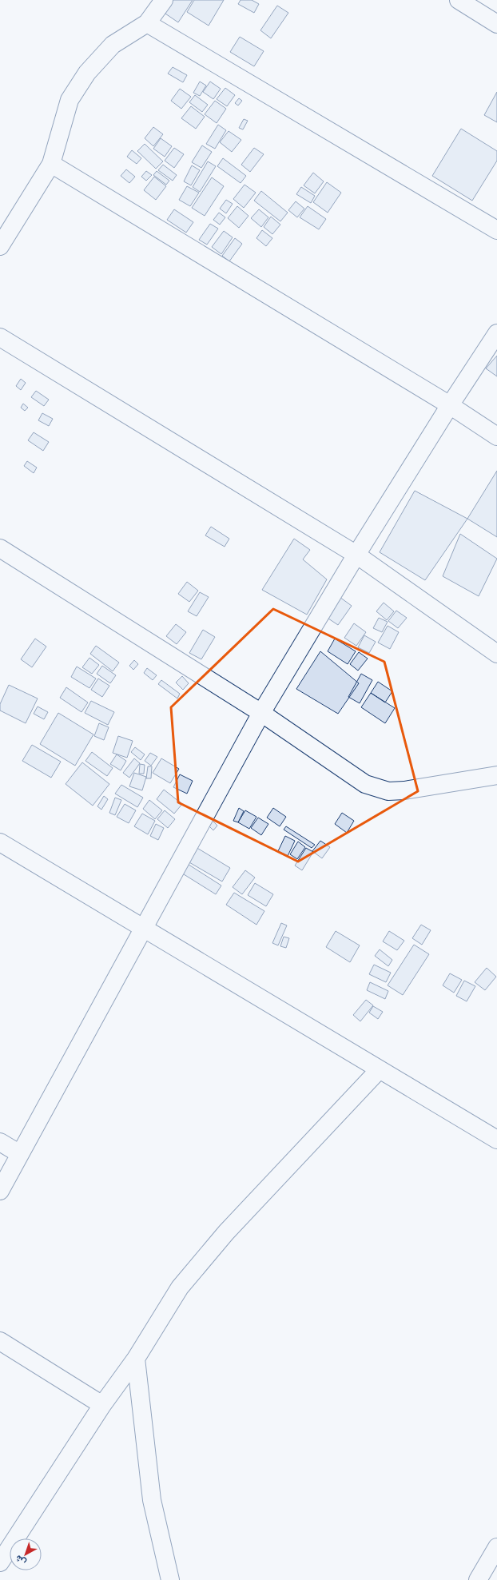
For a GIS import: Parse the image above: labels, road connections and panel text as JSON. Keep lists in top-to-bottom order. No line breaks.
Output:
{"north":"bottom left"}
